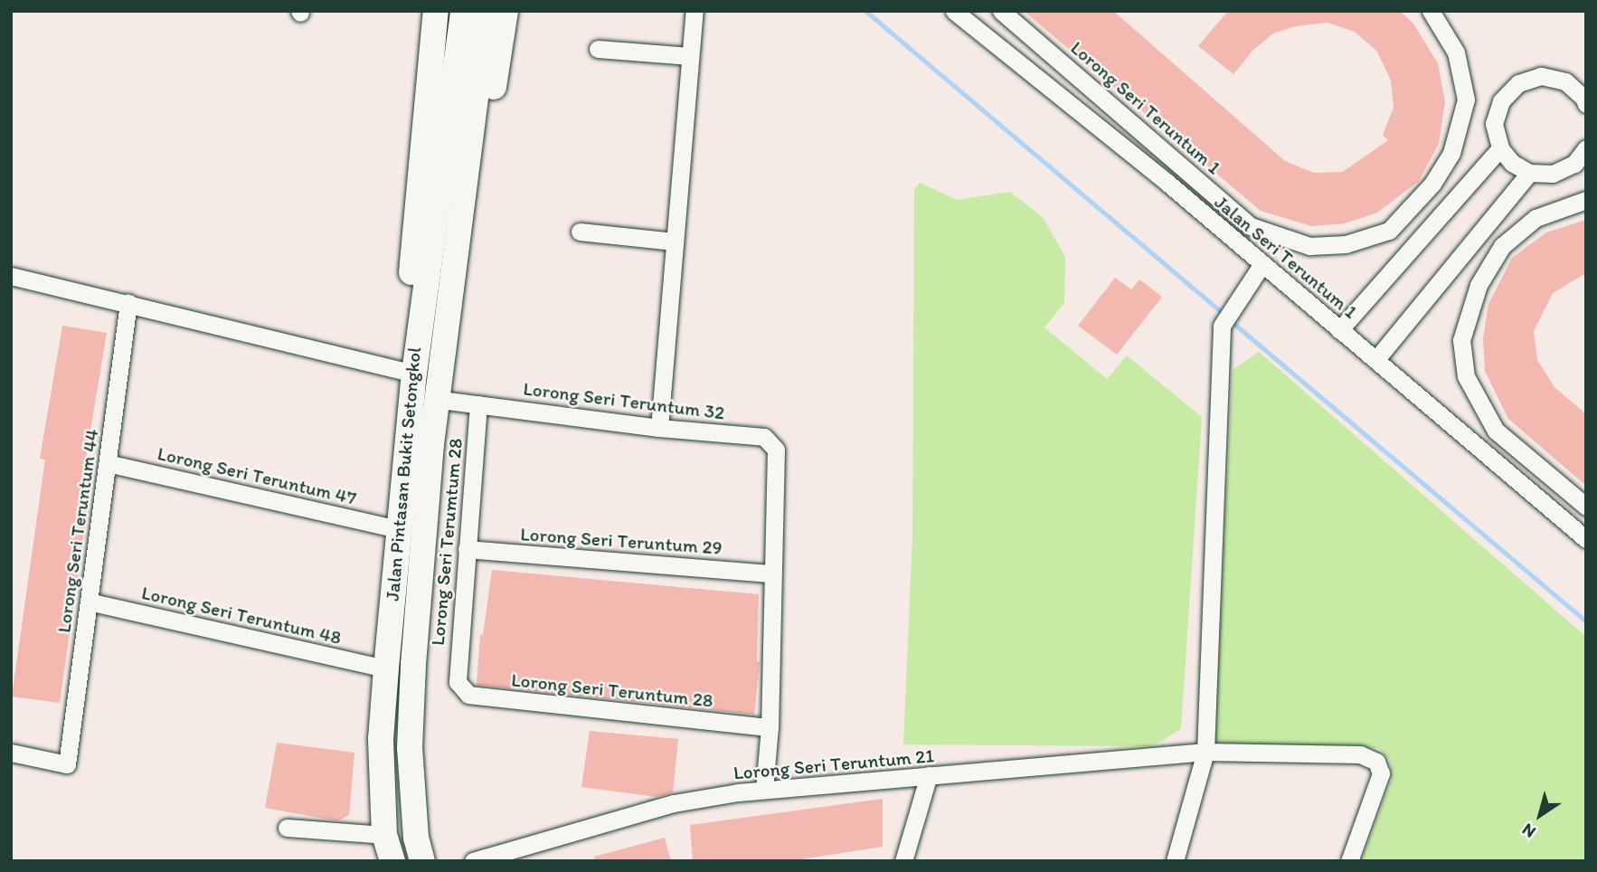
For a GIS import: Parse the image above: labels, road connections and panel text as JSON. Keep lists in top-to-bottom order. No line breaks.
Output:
{"streets":{"main road":["Jalan Pintasan Bukit Setongkol"],"street":["Lorong Seri Teruntum 1","Jalan Seri Teruntum 1","Lorong Seri Teruntum 32","Lorong Seri Teruntum 47","Lorong Seri Teruntum 44","Lorong Seri Teruntum 29","Lorong Seri Terumtum 28","Lorong Seri Teruntum 48","Lorong Seri Teruntum 28","Lorong Seri Teruntum 21"]},"crossings":[["Lorong Seri Teruntum 32","Jalan Pintasan Bukit Setongkol"],["Lorong Seri Teruntum 32","Lorong Seri Teruntum 29"],["Lorong Seri Teruntum 32","Lorong Seri Terumtum 28"],["Jalan Pintasan Bukit Setongkol","Lorong Seri Teruntum 47"],["Jalan Pintasan Bukit Setongkol","Lorong Seri Teruntum 48"],["Lorong Seri Teruntum 47","Lorong Seri Teruntum 44"],["Lorong Seri Teruntum 44","Lorong Seri Teruntum 48"],["Lorong Seri Teruntum 29","Lorong Seri Terumtum 28"],["Lorong Seri Terumtum 28","Lorong Seri Teruntum 28"]],"north":"bottom left"}
